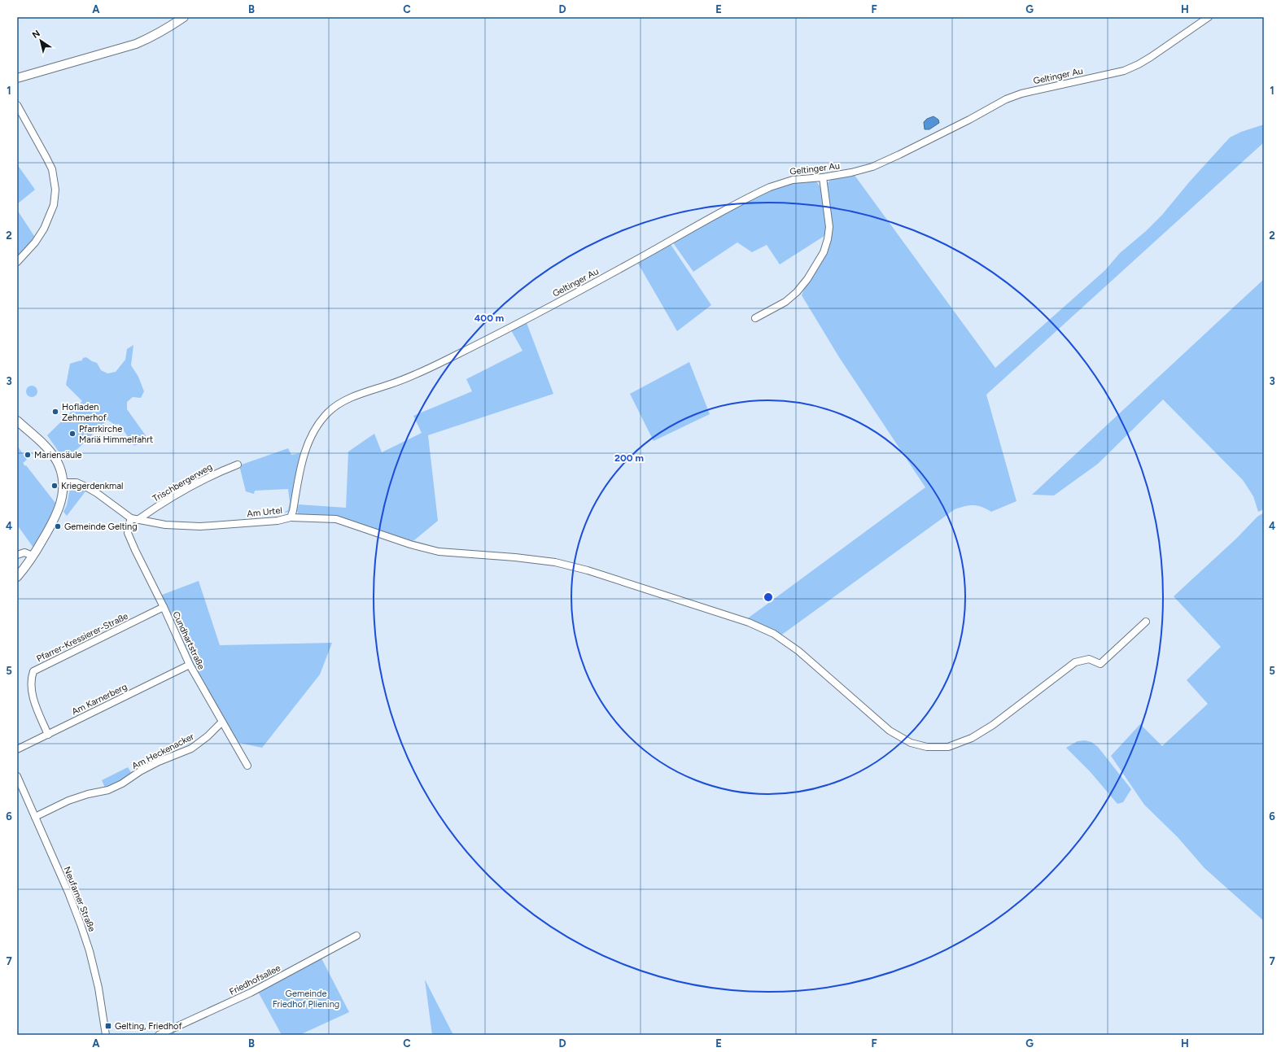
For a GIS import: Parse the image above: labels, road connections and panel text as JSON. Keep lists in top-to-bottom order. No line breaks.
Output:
{"streets":{"street":["Geltinger Au","Trischbergerweg","Am Urtel","Pfarrer-Kressierer-Straße","Cundhartstraße","Am Karnerberg","Am Heckenacker","Neufarner Straße","Friedhofsallee"]},"crossings":[["Geltinger Au","Am Urtel"],["Trischbergerweg","Am Urtel"],["Trischbergerweg","Cundhartstraße"],["Am Urtel","Cundhartstraße"],["Pfarrer-Kressierer-Straße","Cundhartstraße"],["Pfarrer-Kressierer-Straße","Am Karnerberg"],["Cundhartstraße","Am Karnerberg"],["Cundhartstraße","Am Heckenacker"],["Am Heckenacker","Neufarner Straße"]],"parks":["Gemeinde Friedhof Pliening"],"places":{"other":["Hofladen Zehmerhof","Pfarrkirche Mariä Himmelfahrt","Mariensäule","Kriegerdenkmal","Gemeinde Gelting"],"transit":["Gelting, Friedhof"]},"north":"top left","grid":{"columns":["A","B","C","D","E","F","G","H"],"rows":["1","2","3","4","5","6","7"]},"rings":["400 m","200 m"]}
